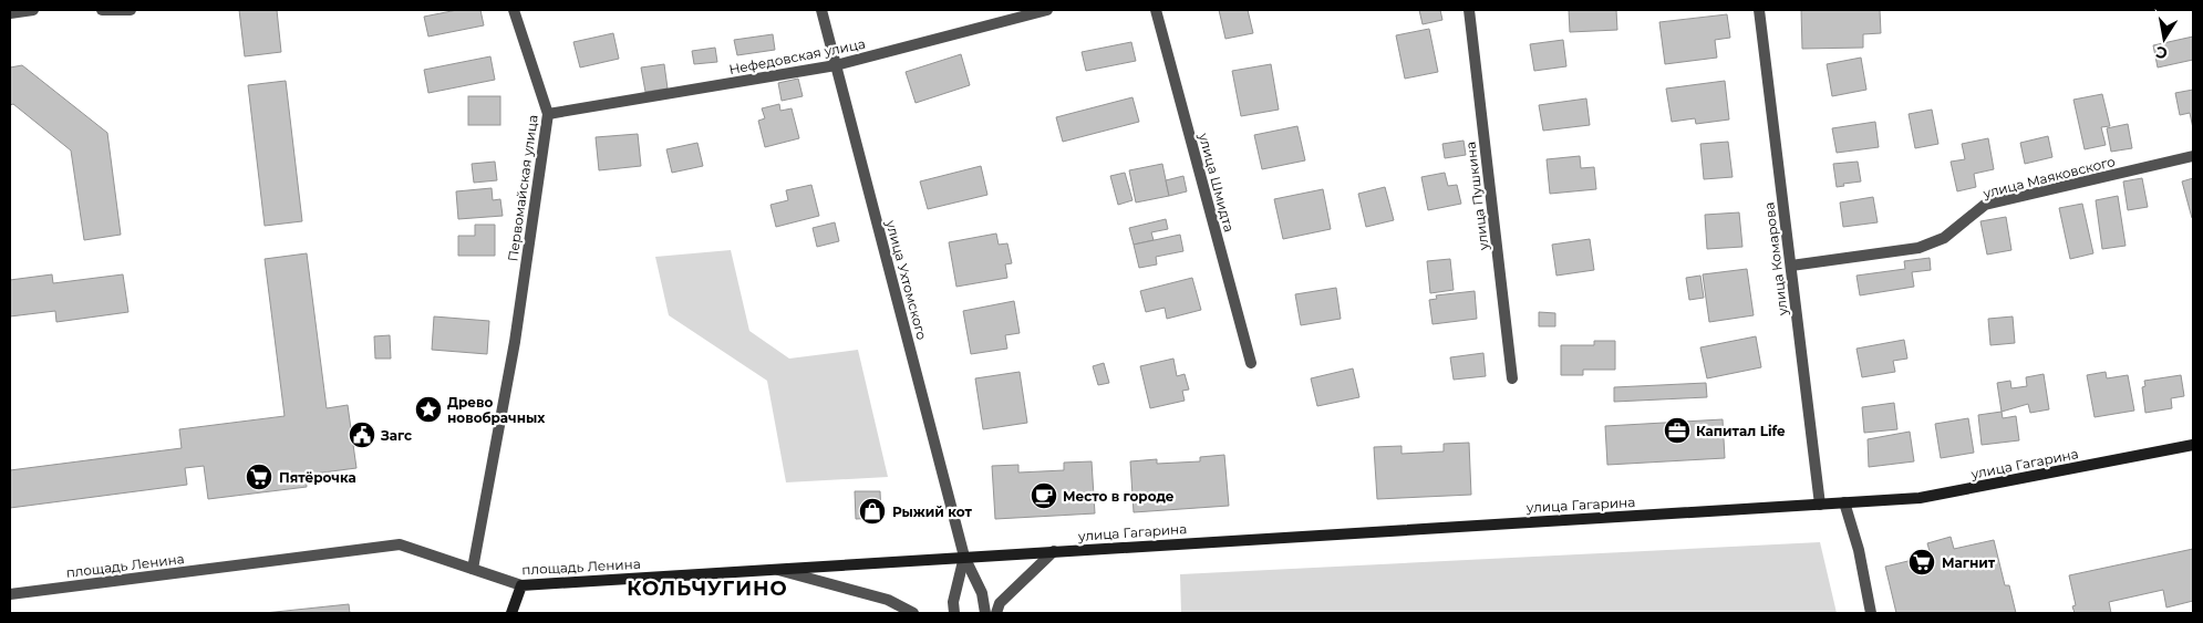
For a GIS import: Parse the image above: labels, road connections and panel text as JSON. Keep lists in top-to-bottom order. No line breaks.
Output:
{"streets":{"main road":["улица Гагарина","площадь Ленина"],"street":["Нефедовская улица","улица Маяковского","улица Шмидта","Первомайская улица","улица Пушкина","улица Комарова","улица Ухтомского"]},"crossings":[["Нефедовская улица","Первомайская улица"],["Нефедовская улица","улица Ухтомского"],["улица Маяковского","улица Комарова"],["Первомайская улица","площадь Ленина"],["улица Комарова","улица Гагарина"],["улица Ухтомского","улица Гагарина"],["улица Ухтомского","площадь Ленина"],["улица Гагарина","площадь Ленина"]],"districts":["КОЛЬЧУГИНО"],"places":{"place":["Древо новобрачных"],"office":["Капитал Life"],"public building":["Загс"],"supermarket":["Пятёрочка","Магнит"],"cafe":["Место в городе"],"shop":["Рыжий кот"]},"north":"bottom"}
